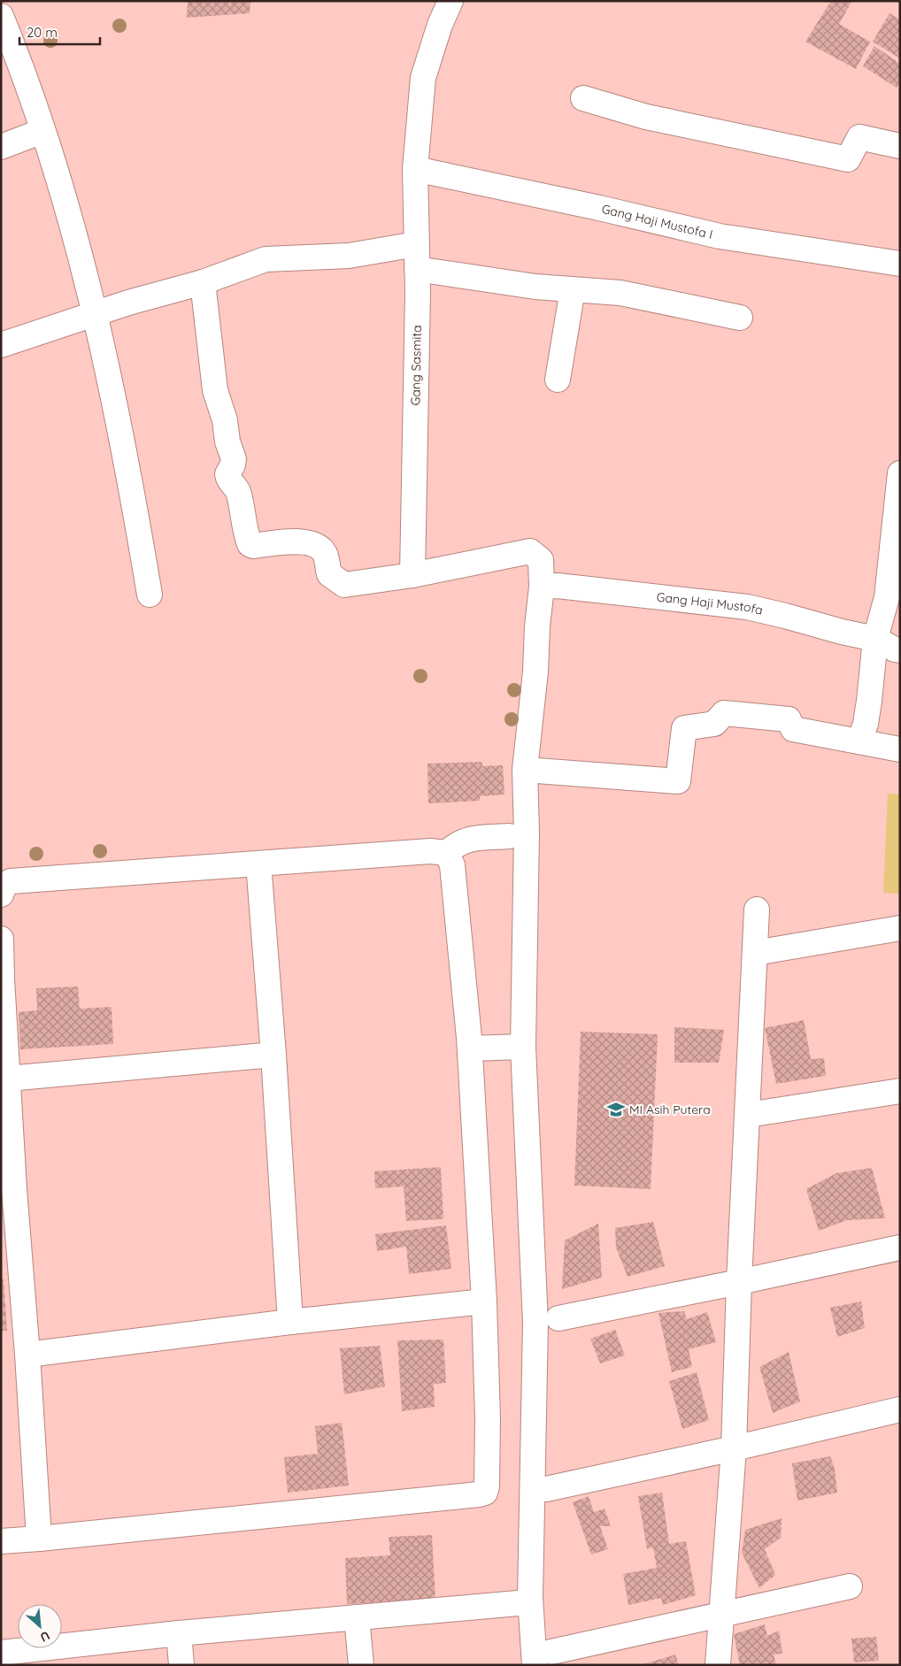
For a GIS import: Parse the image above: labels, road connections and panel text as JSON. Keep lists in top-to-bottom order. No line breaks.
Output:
{"streets":{"street":["Gang Haji Mustofa I","Gang Sasmita","Gang Haji Mustofa"]},"crossings":[["Gang Haji Mustofa I","Gang Sasmita"]],"places":{"school or university":["MI Asih Putera"]},"scale_bar":"20 m","north":"bottom right"}
